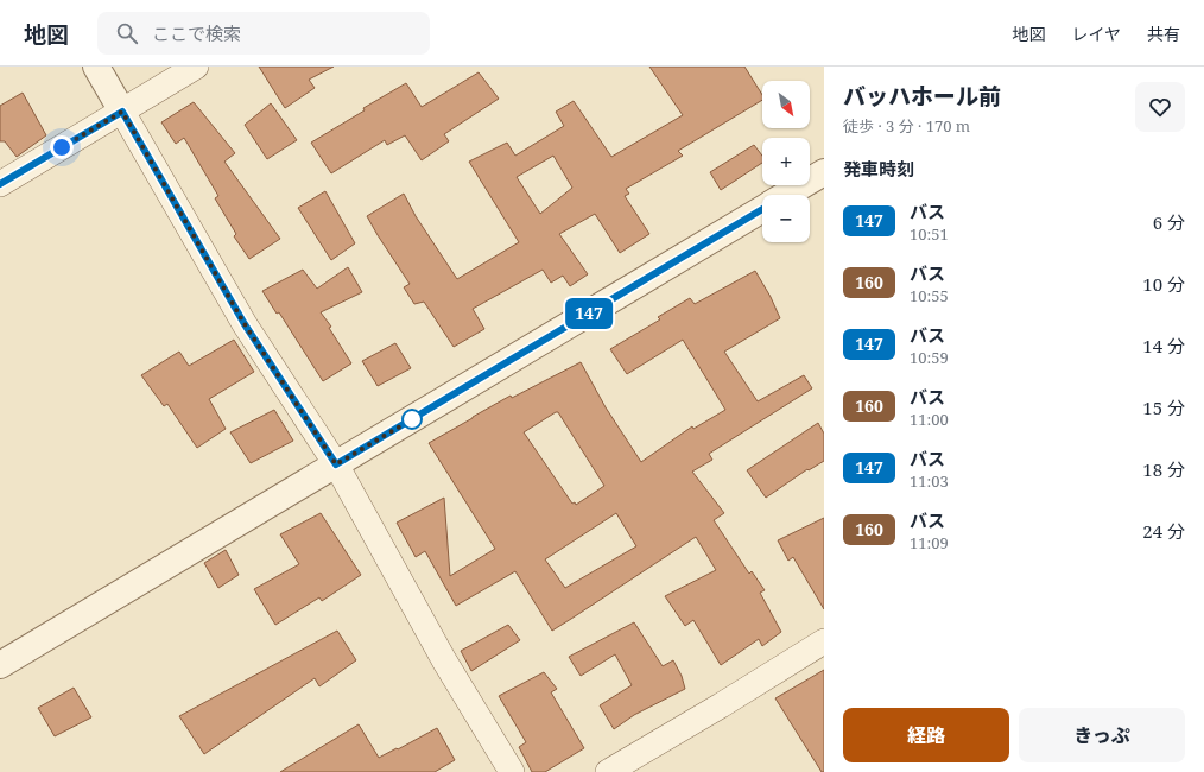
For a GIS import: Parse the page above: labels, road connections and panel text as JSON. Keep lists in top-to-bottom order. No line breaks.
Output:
{"lines":["bus line 147"],"north":"bottom right","page":{"header":"地図","search":"ここで検索","nav":["地図","レイヤ","共有"],"on_map":"147","heading":[["バッハホール前","徒歩 · 3 分 · 170 m"],"発車時刻"],"map_buttons":["+","−"],"list":[{"mark":"147","name":"バス","note":"10:51","value":"6 分"},{"mark":"160","name":"バス","note":"10:55","value":"10 分"},{"mark":"147","name":"バス","note":"10:59","value":"14 分"},{"mark":"160","name":"バス","note":"11:00","value":"15 分"},{"mark":"147","name":"バス","note":"11:03","value":"18 分"},{"mark":"160","name":"バス","note":"11:09","value":"24 分"}],"buttons":["経路","きっぷ"]}}
